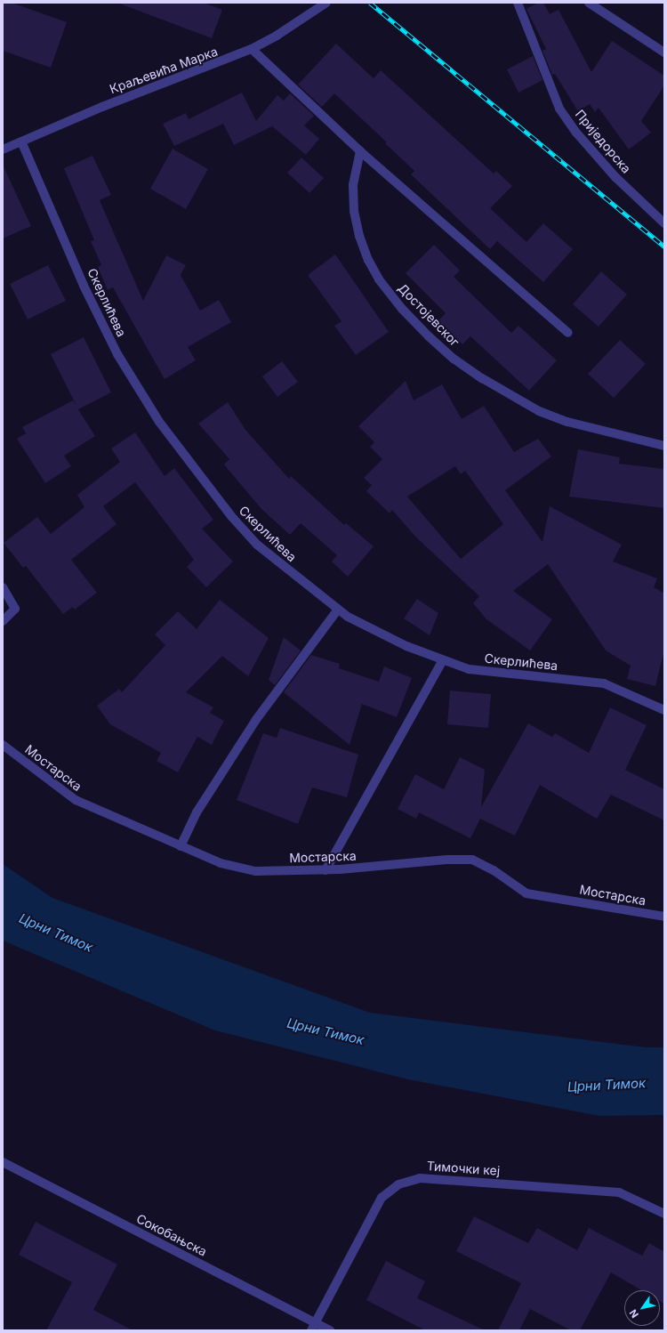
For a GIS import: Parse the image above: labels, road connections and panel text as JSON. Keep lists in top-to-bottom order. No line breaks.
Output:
{"streets":{"street":["Краљевића Марка","Приједорска","Скерлићева","Достојевског","Мостарска","Тимочки кеј","Сокобањска"]},"crossings":[["Краљевића Марка","Скерлићева"],["Тимочки кеј","Сокобањска"]],"water":["Црни Тимок"],"north":"bottom left"}
